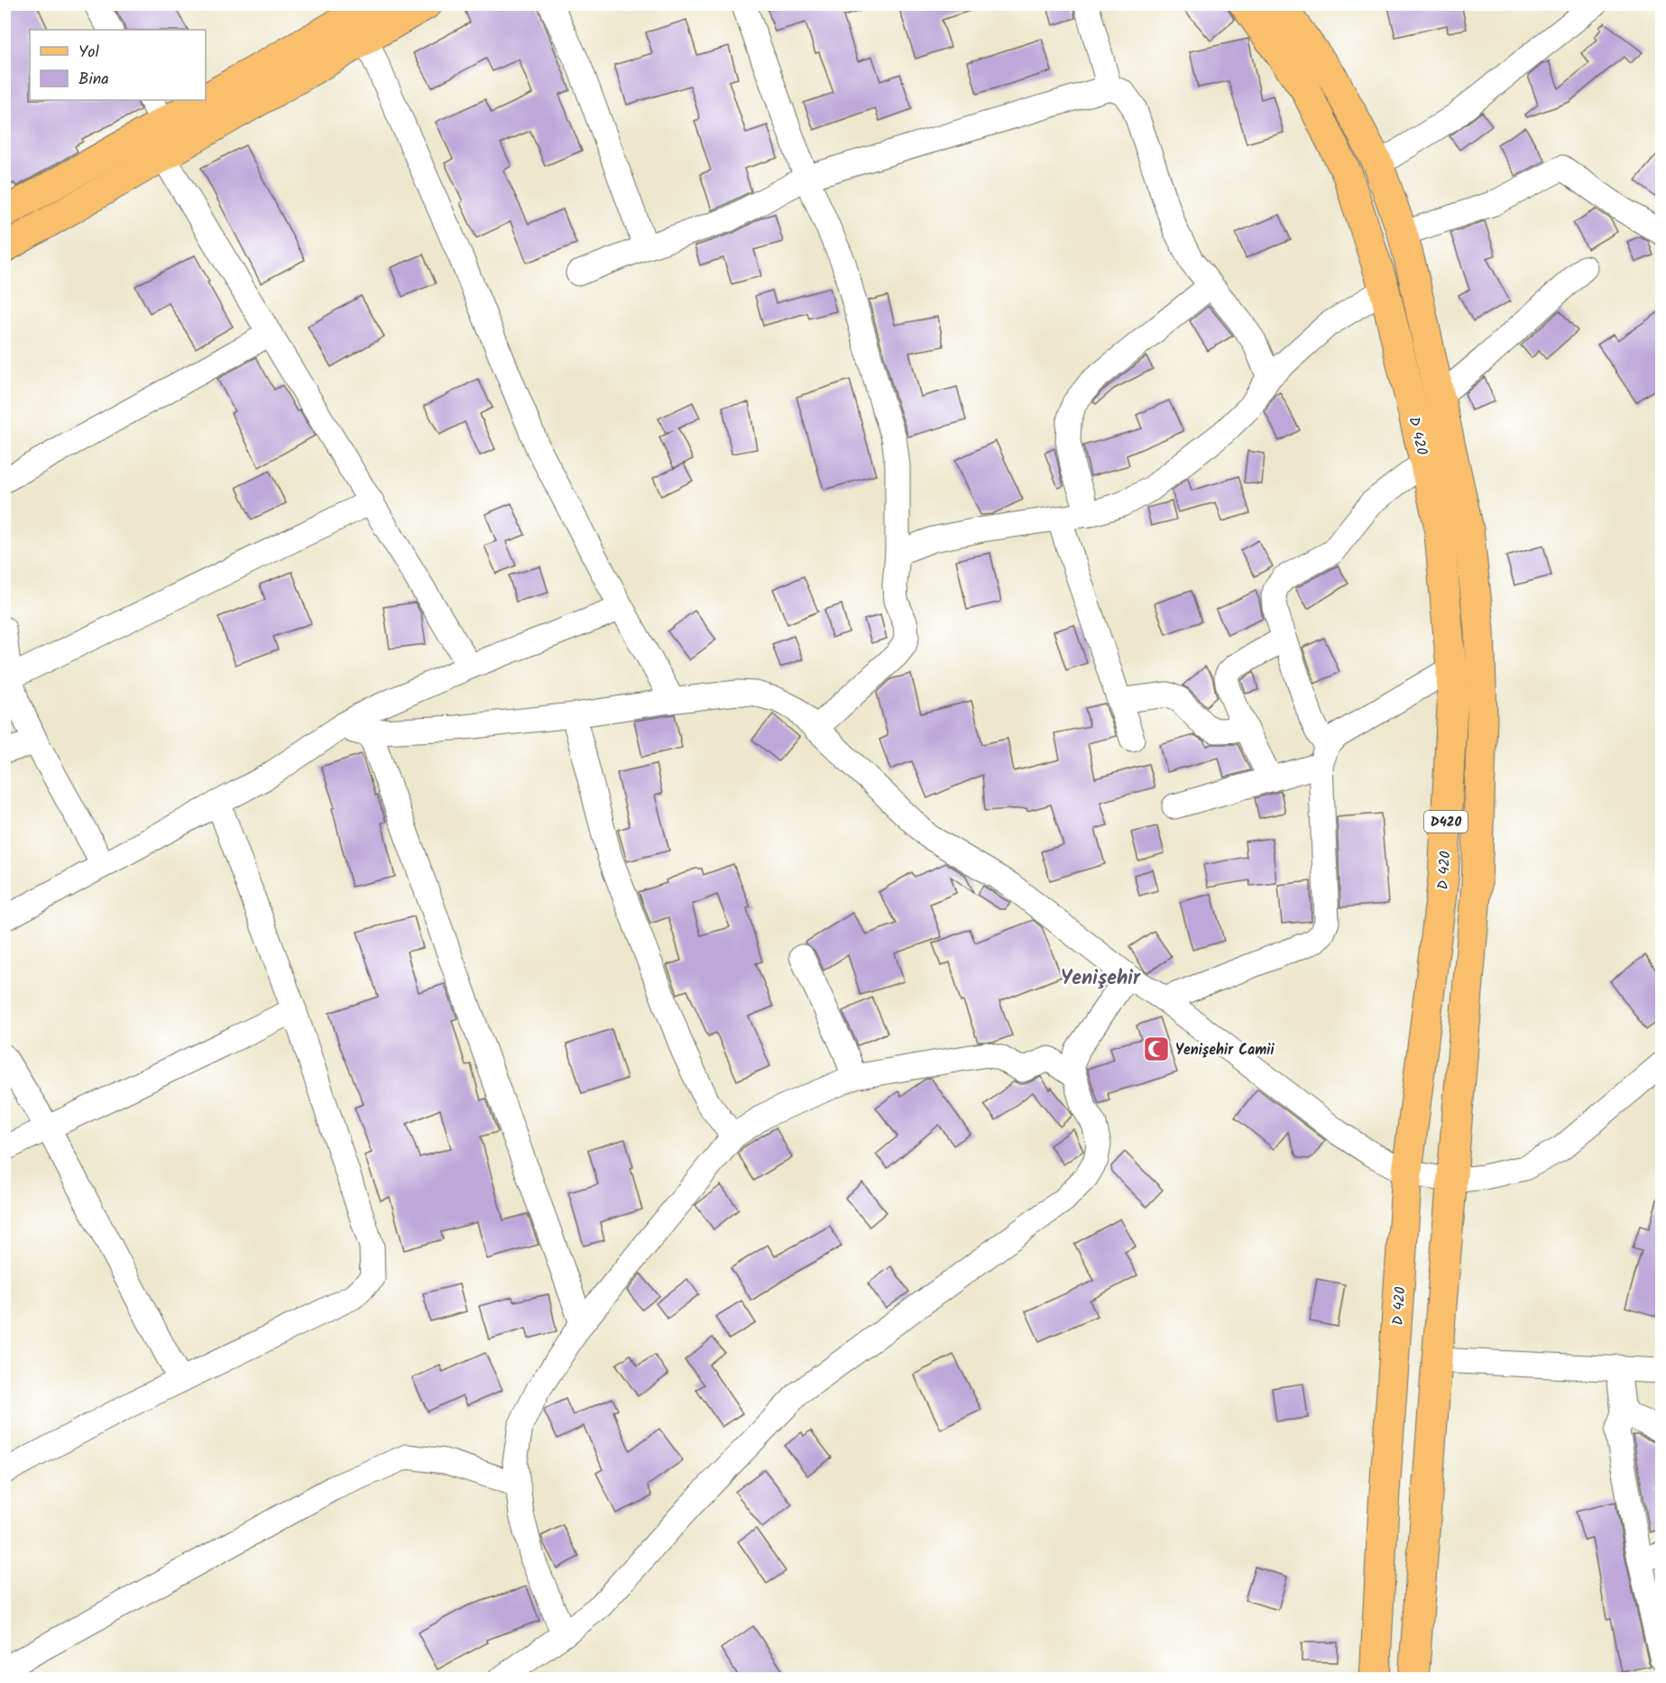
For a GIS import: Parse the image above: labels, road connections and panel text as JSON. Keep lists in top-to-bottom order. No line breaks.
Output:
{"streets":{"main road":["D 420","D420"]},"districts":["Yenişehir"],"places":{"mosque":["Yenişehir Camii"]},"legend":["Yol","Bina"]}
